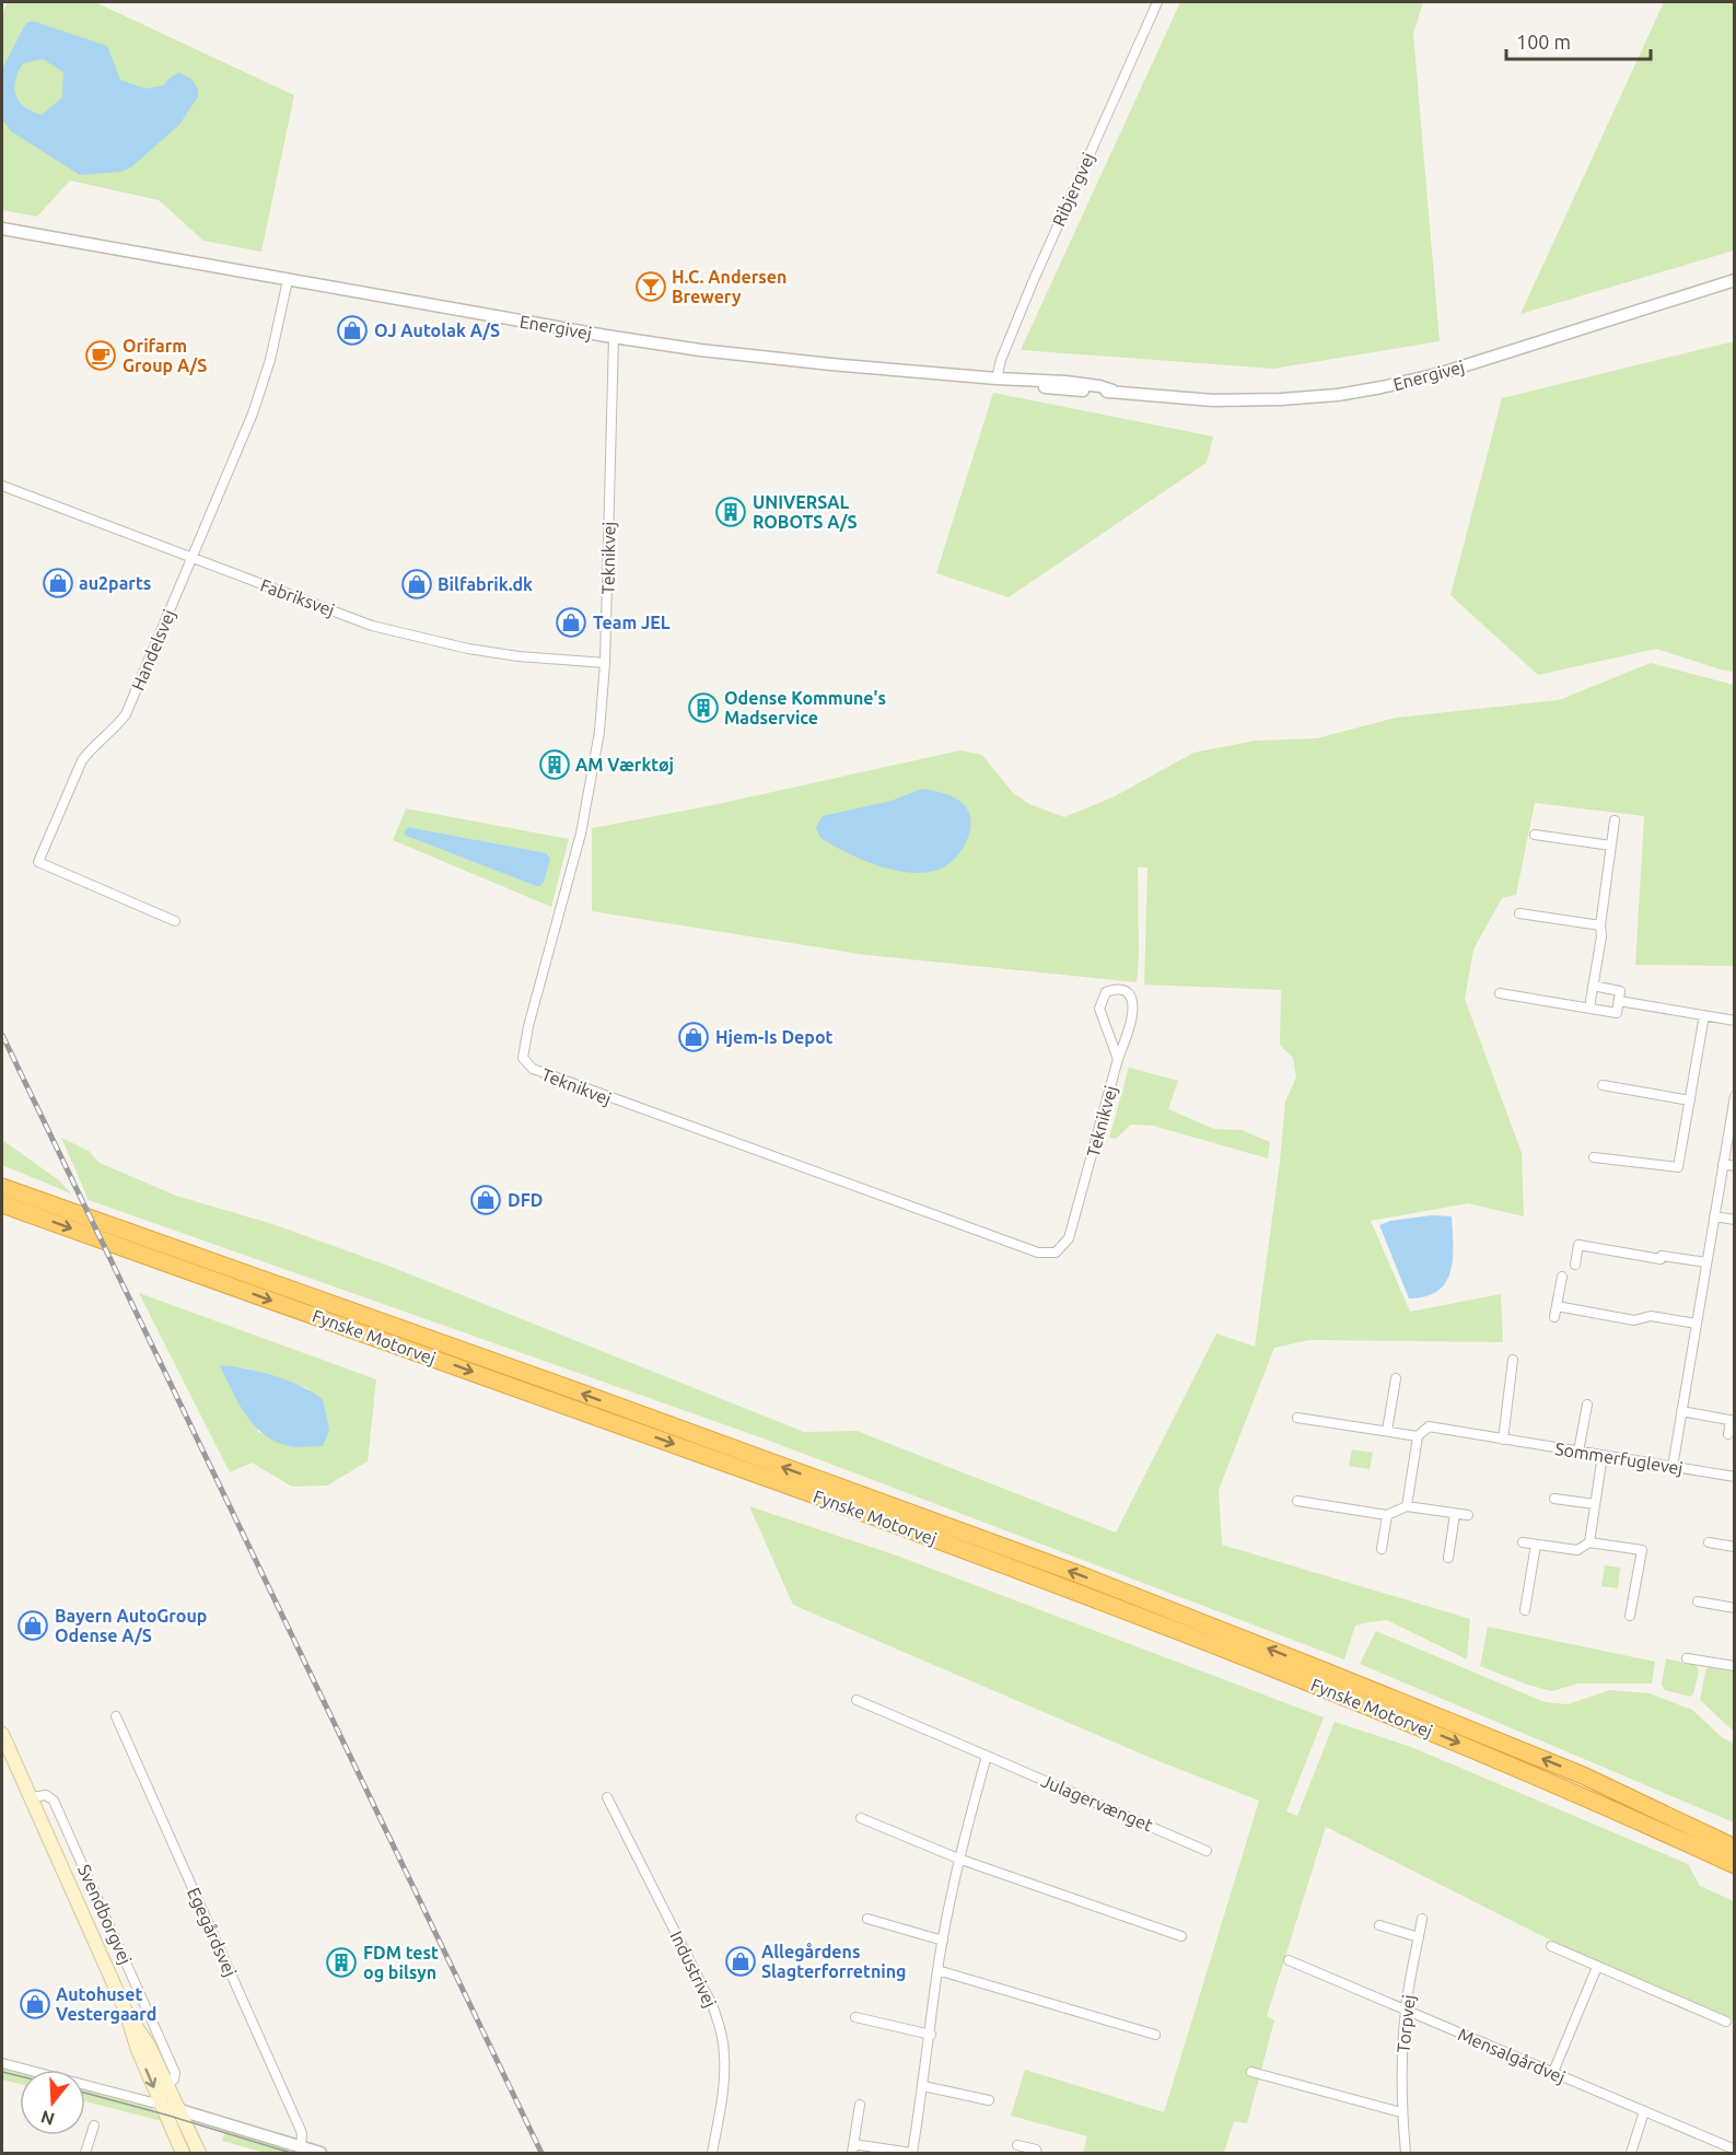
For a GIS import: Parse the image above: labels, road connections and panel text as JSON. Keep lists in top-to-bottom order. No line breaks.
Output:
{"streets":{"highway":["Fynske Motorvej"],"main road":["Svendborgvej"],"street":["Ribjergvej","Energivej","Teknikvej","Fabriksvej","Handelsvej","Sommerfuglevej","Julagervænget","Egegårdsvej","Industrivej","Torpvej","Mensalgårdvej"]},"crossings":[["Ribjergvej","Energivej"],["Energivej","Teknikvej"],["Energivej","Handelsvej"],["Teknikvej","Fabriksvej"],["Fabriksvej","Handelsvej"],["Torpvej","Mensalgårdvej"]],"places":{"bar":["H.C. Andersen Brewery"],"shop":["OJ Autolak A/S","au2parts","Bilfabrik.dk","Team JEL","Hjem-Is Depot","DFD","Bayern AutoGroup Odense A/S","Allegårdens Slagterforretning","Autohuset Vestergaard"],"cafe":["Orifarm Group A/S"],"building":["UNIVERSAL ROBOTS A/S","Odense Kommune's Madservice","AM Værktøj","FDM test og bilsyn"]},"scale_bar":"100 m","north":"bottom"}
